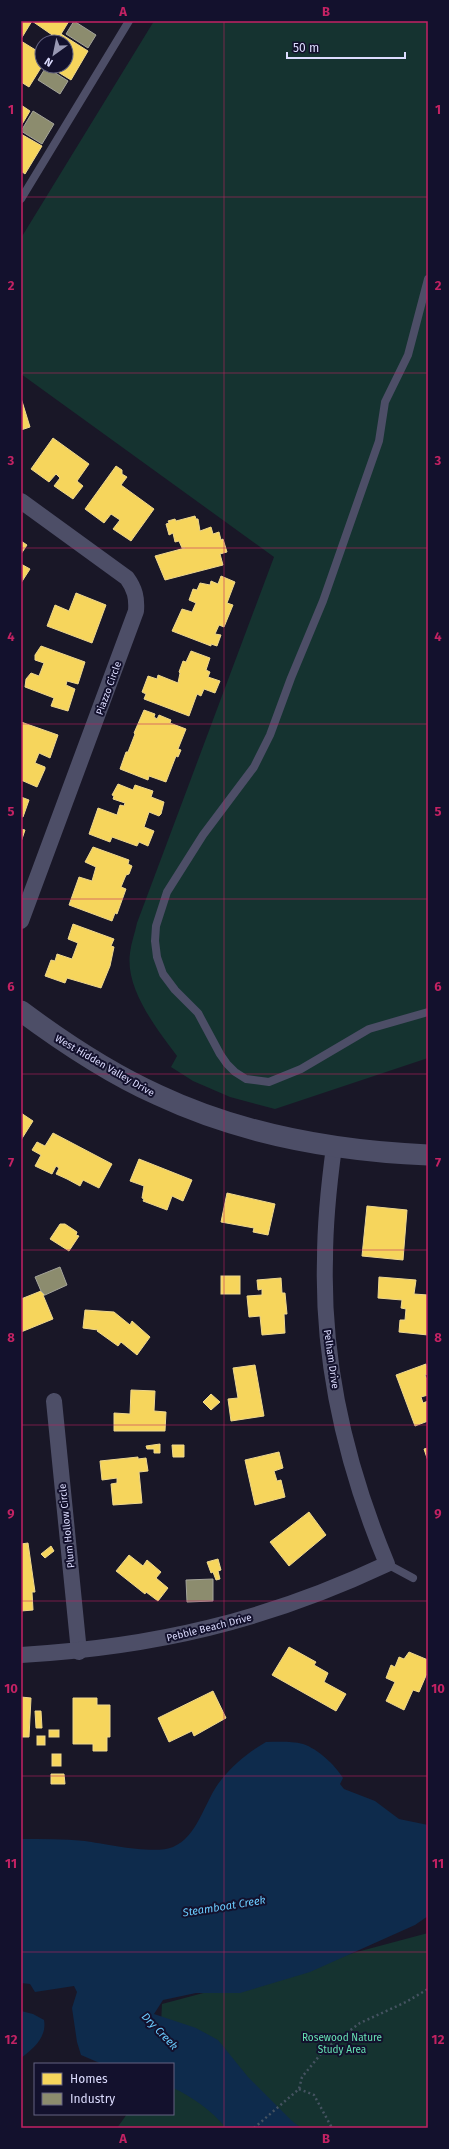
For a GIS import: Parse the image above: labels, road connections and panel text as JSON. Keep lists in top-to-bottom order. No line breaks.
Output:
{"streets":{"street":["Piazzo Circle","West Hidden Valley Drive","Pelham Drive","Plum Hollow Circle","Pebble Beach Drive"]},"crossings":[["West Hidden Valley Drive","Pelham Drive"],["Pelham Drive","Pebble Beach Drive"],["Plum Hollow Circle","Pebble Beach Drive"]],"water":["Steamboat Creek","Dry Creek"],"parks":["Rosewood Nature Study Area"],"legend":["Homes","Industry"],"scale_bar":"50 m","north":"bottom left","grid":{"columns":["A","B"],"rows":["1","2","3","4","5","6","7","8","9","10","11","12"]}}
